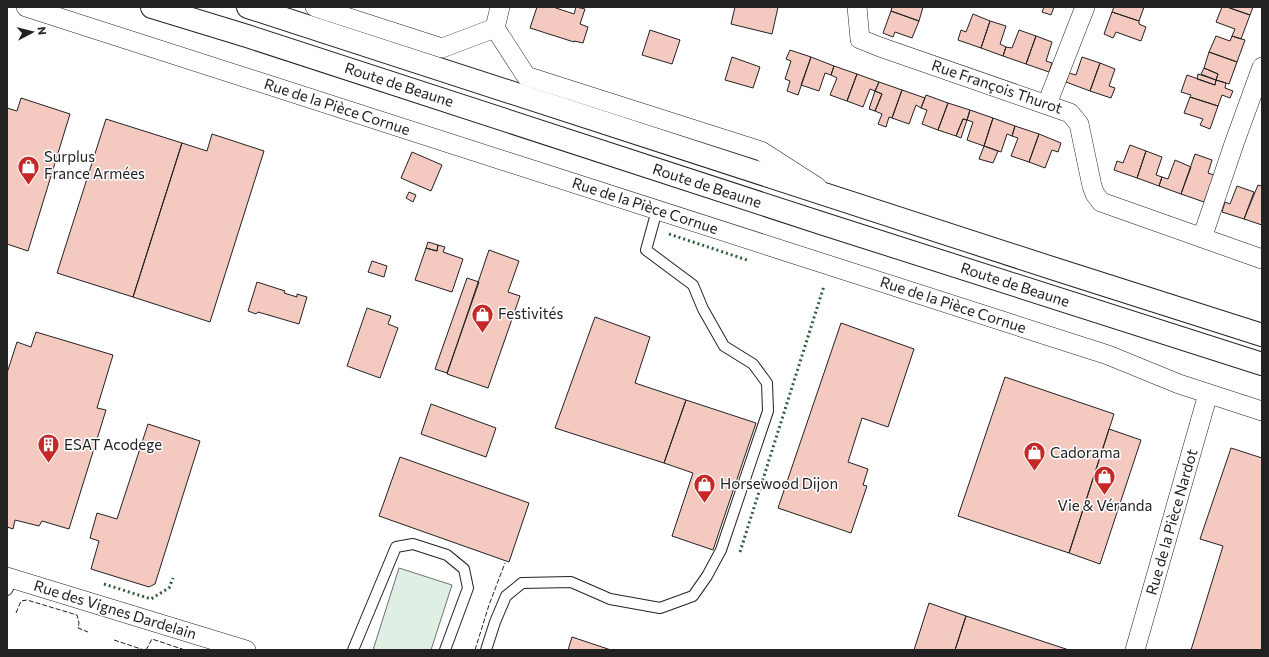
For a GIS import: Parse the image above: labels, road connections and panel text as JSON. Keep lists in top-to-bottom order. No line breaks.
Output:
{"streets":{"main road":["Route de Beaune"],"street":["Rue François Thurot","Rue de la Pièce Cornue","Rue de la Pièce Nardot","Rue des Vignes Dardelain"]},"crossings":[["Rue de la Pièce Cornue","Rue de la Pièce Nardot"]],"places":{"shop":["Surplus France Armées","Festivités","Cadorama","Vie & Véranda","Horsewood Dijon"],"building":["ESAT Acodege"]},"north":"right"}
